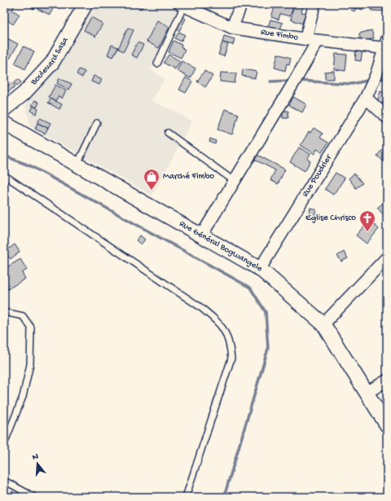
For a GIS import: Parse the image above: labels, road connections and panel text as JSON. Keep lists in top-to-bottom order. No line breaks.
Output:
{"streets":{"street":["Rue Fimbo","Boulevard Sasa","Rue Poudrier","Rue Général Bogwangele"]},"crossings":[["Rue Fimbo","Rue Poudrier"],["Rue Poudrier","Rue Général Bogwangele"]],"places":{"shop":["Marché Fimbo"],"church":["Eglise Chrisco"]},"north":"top"}
